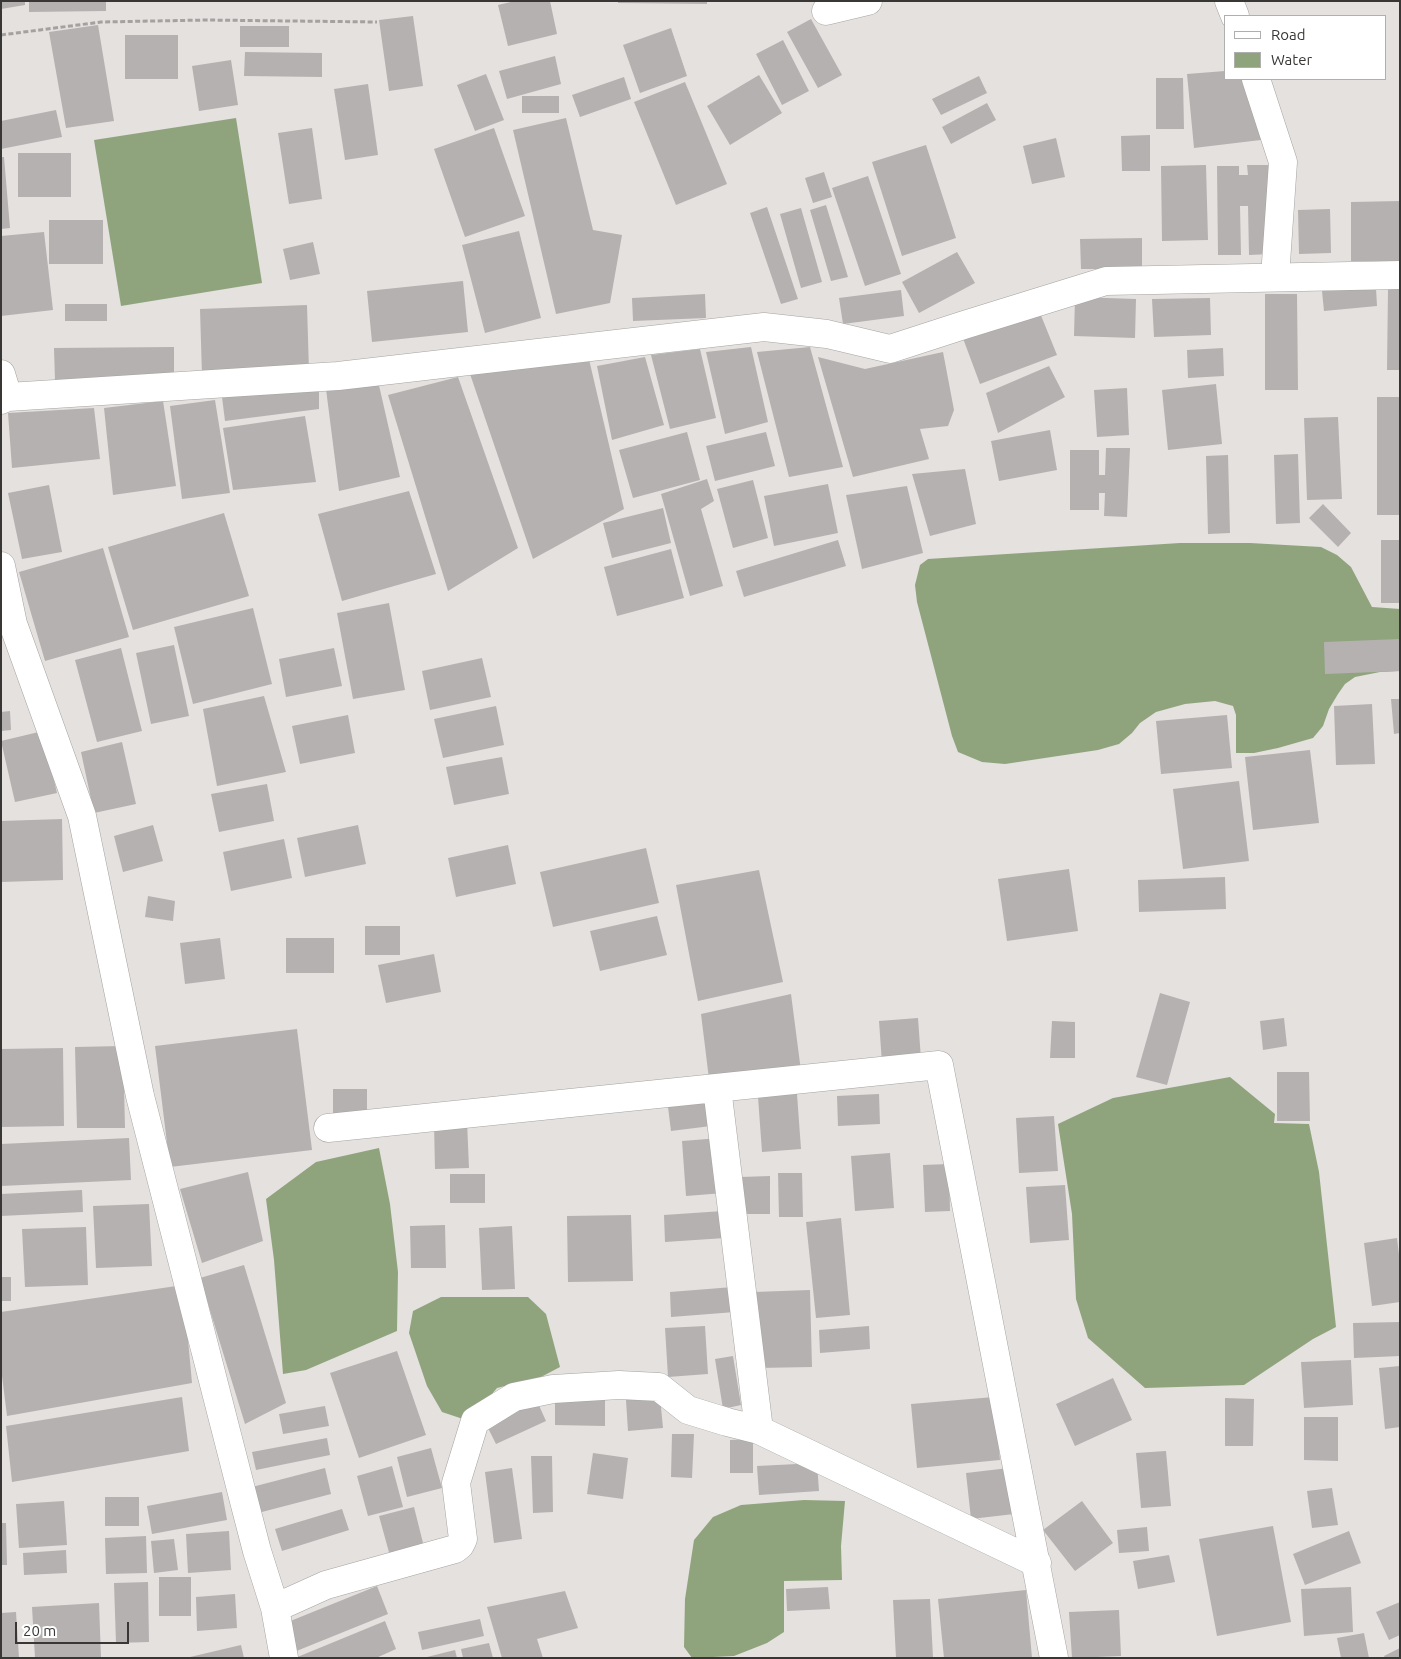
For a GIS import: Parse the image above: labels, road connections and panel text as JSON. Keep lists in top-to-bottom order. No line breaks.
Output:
{"legend":["Road","Water"],"scale_bar":"20 m"}
